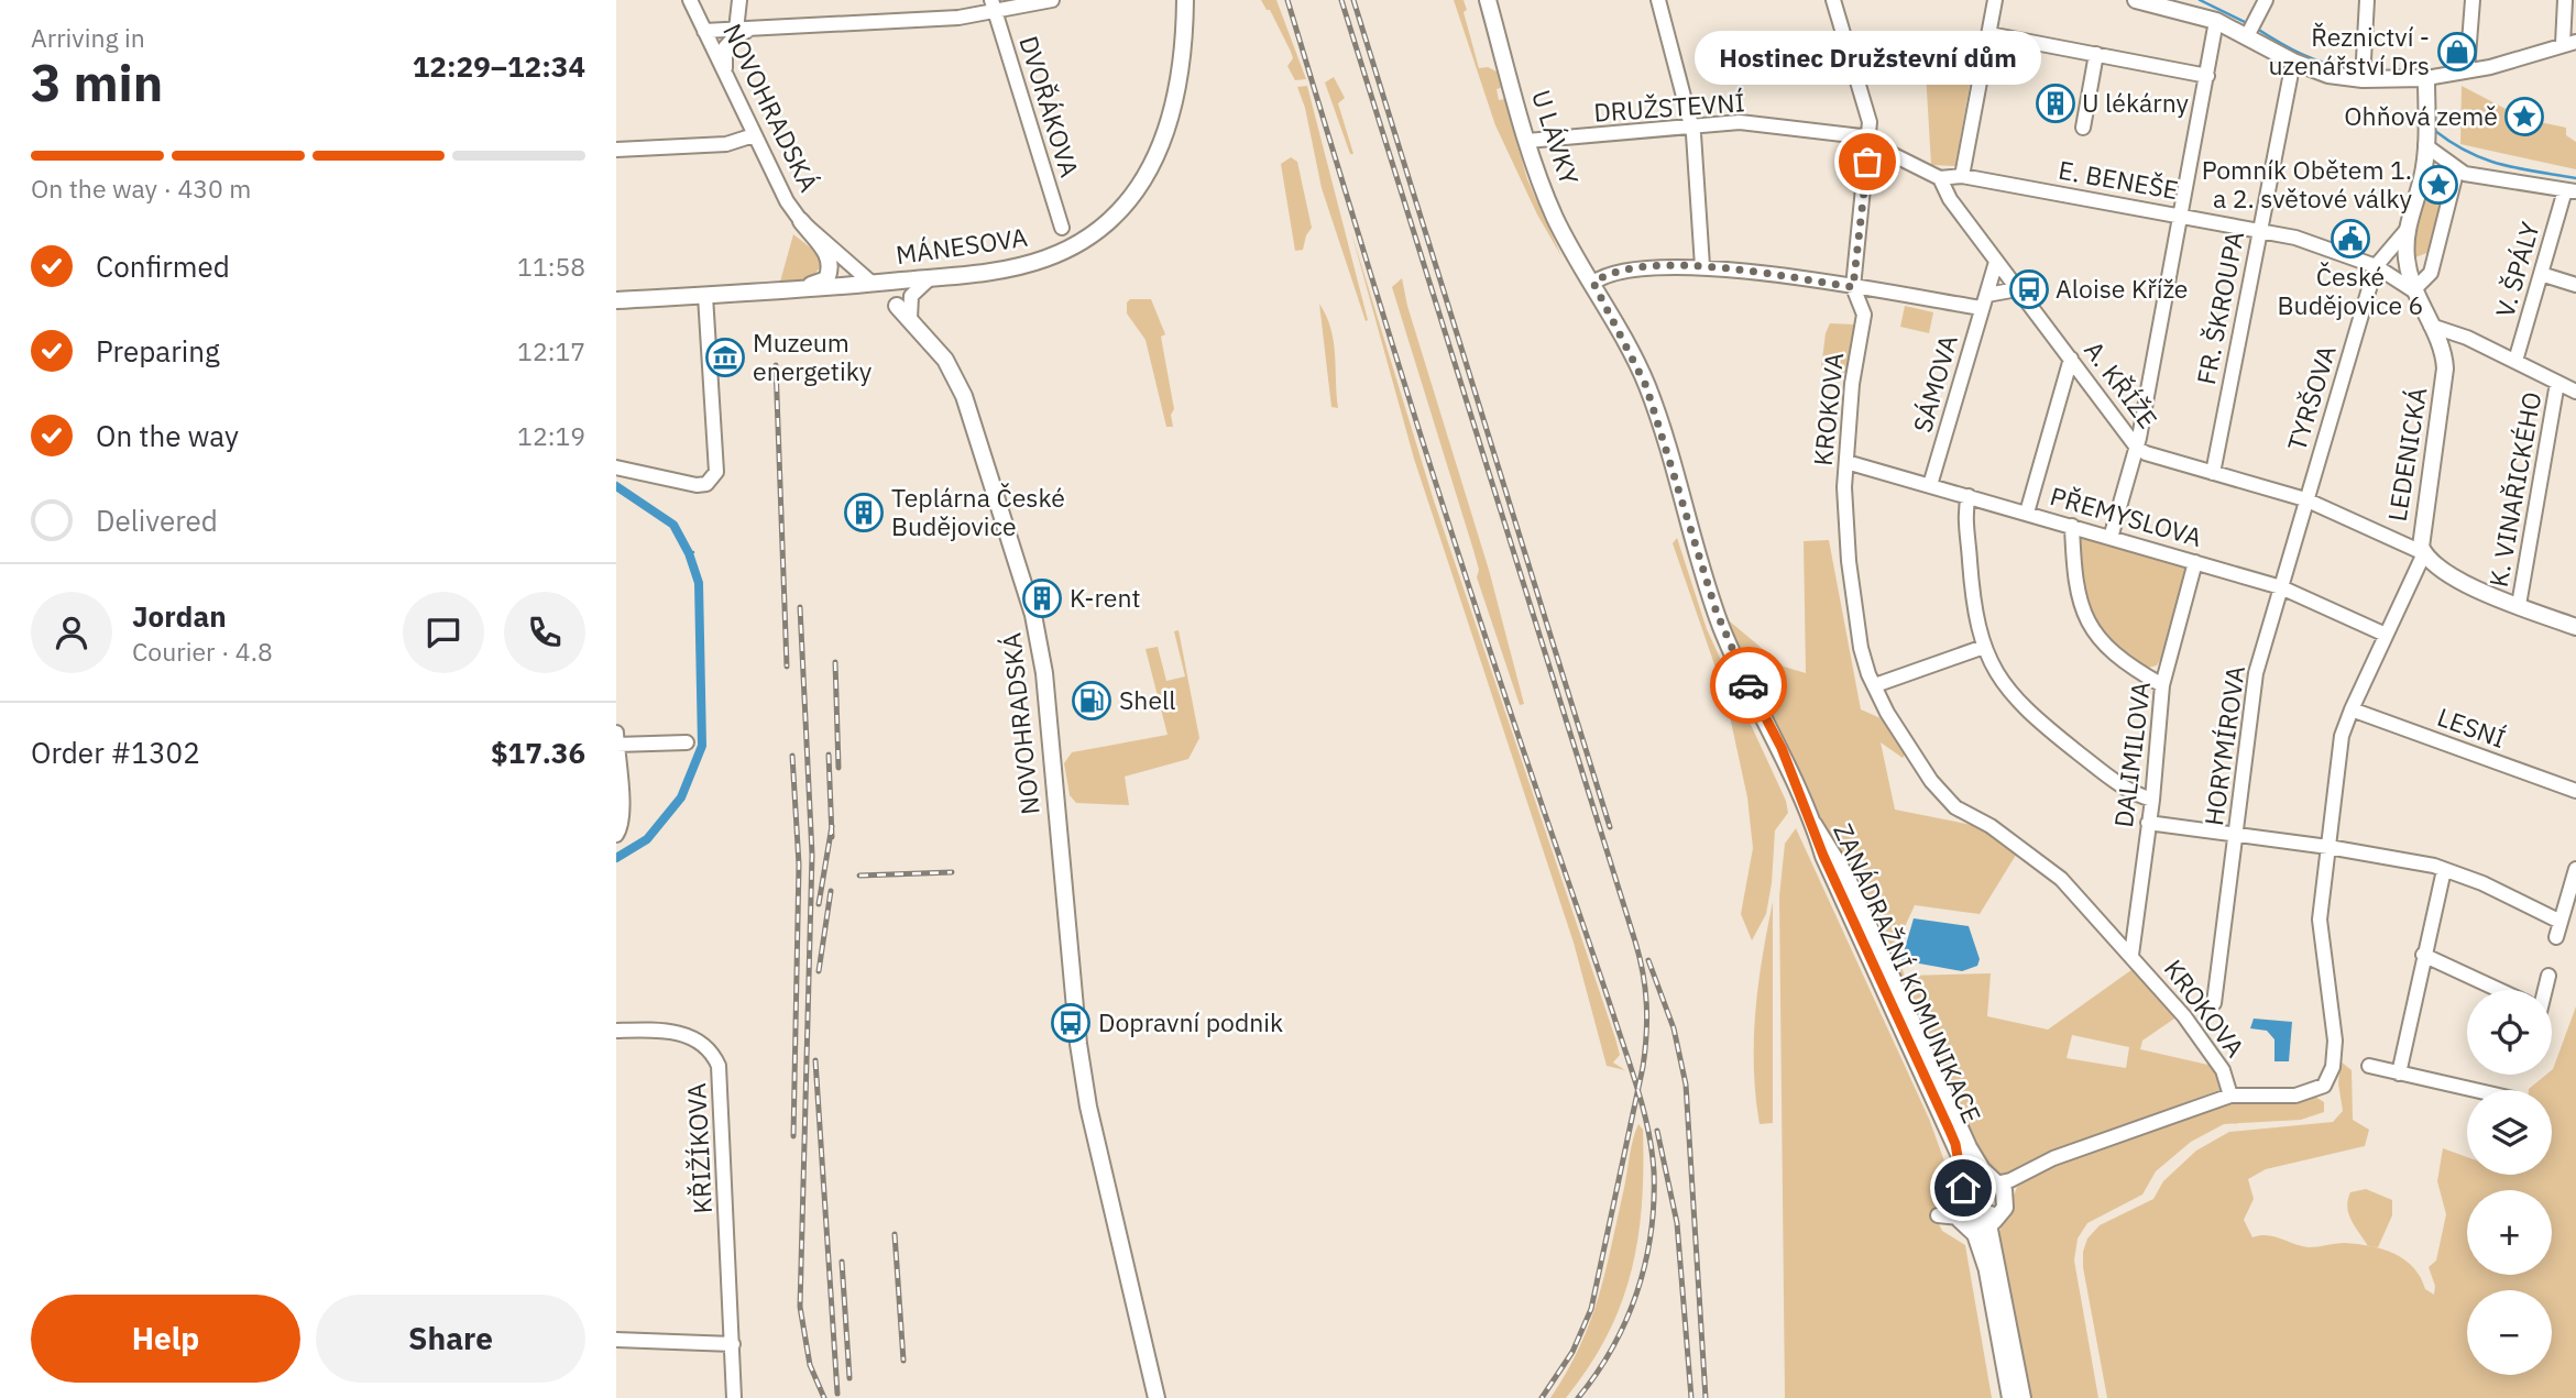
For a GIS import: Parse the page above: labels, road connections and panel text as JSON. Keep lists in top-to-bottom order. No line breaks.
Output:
{"streets":{"main road":["NOVOHRADSKÁ","U LÁVKY","MÁNESOVA","LEDENICKÁ","ZANÁDRAŽNÍ KOMUNIKACE"],"street":["DVOŘÁKOVA","DRUŽSTEVNÍ","E. BENEŠE","V. ŠPÁLY","FR. ŠKROUPA","SÁMOVA","A. KŘÍŽE","TYRŠOVA","KROKOVA","K. VINAŘICKÉHO","PŘEMYSLOVA","LESNÍ","HORYMÍROVA","DALIMILOVA","KŘIŽÍKOVA"]},"crossings":[["NOVOHRADSKÁ","MÁNESOVA"],["DRUŽSTEVNÍ","U LÁVKY"],["DRUŽSTEVNÍ","E. BENEŠE"],["DRUŽSTEVNÍ","A. KŘÍŽE"],["DRUŽSTEVNÍ","KROKOVA"],["U LÁVKY","ZANÁDRAŽNÍ KOMUNIKACE"],["E. BENEŠE","FR. ŠKROUPA"],["E. BENEŠE","A. KŘÍŽE"],["E. BENEŠE","TYRŠOVA"],["E. BENEŠE","LEDENICKÁ"],["FR. ŠKROUPA","A. KŘÍŽE"],["SÁMOVA","A. KŘÍŽE"],["SÁMOVA","PŘEMYSLOVA"],["A. KŘÍŽE","TYRŠOVA"],["A. KŘÍŽE","LEDENICKÁ"],["A. KŘÍŽE","HORYMÍROVA"],["TYRŠOVA","LEDENICKÁ"],["TYRŠOVA","HORYMÍROVA"],["KROKOVA","PŘEMYSLOVA"],["KROKOVA","DALIMILOVA"],["LEDENICKÁ","K. VINAŘICKÉHO"],["PŘEMYSLOVA","HORYMÍROVA"],["PŘEMYSLOVA","DALIMILOVA"]],"places":{"shop":["Řeznictví - uzenářství Drs"],"building":["U lékárny","Teplárna České Budějovice","K-rent"],"place":["Ohňová země","Pomník Obětem 1. a 2. světové války"],"other":["Hostinec Družstevní dům"],"public building":["České Budějovice 6"],"bus stop":["Aloise Kříže","Dopravní podnik"],"museum":["Muzeum energetiky"],"fuel station":["Shell"]},"page":{"heading":["3 min","Arriving in","12:29–12:34"],"panel":["Jordan","Courier · 4.8","Order #1302","$17.36"],"bubble":"Hostinec Družstevní dům","bar":"On the way · 430 m","list":[["Confirmed","11:58"],["Preparing","12:17"],["On the way","12:19"],"Delivered"],"map_buttons":["+","−"],"buttons":["Help","Share"]}}
